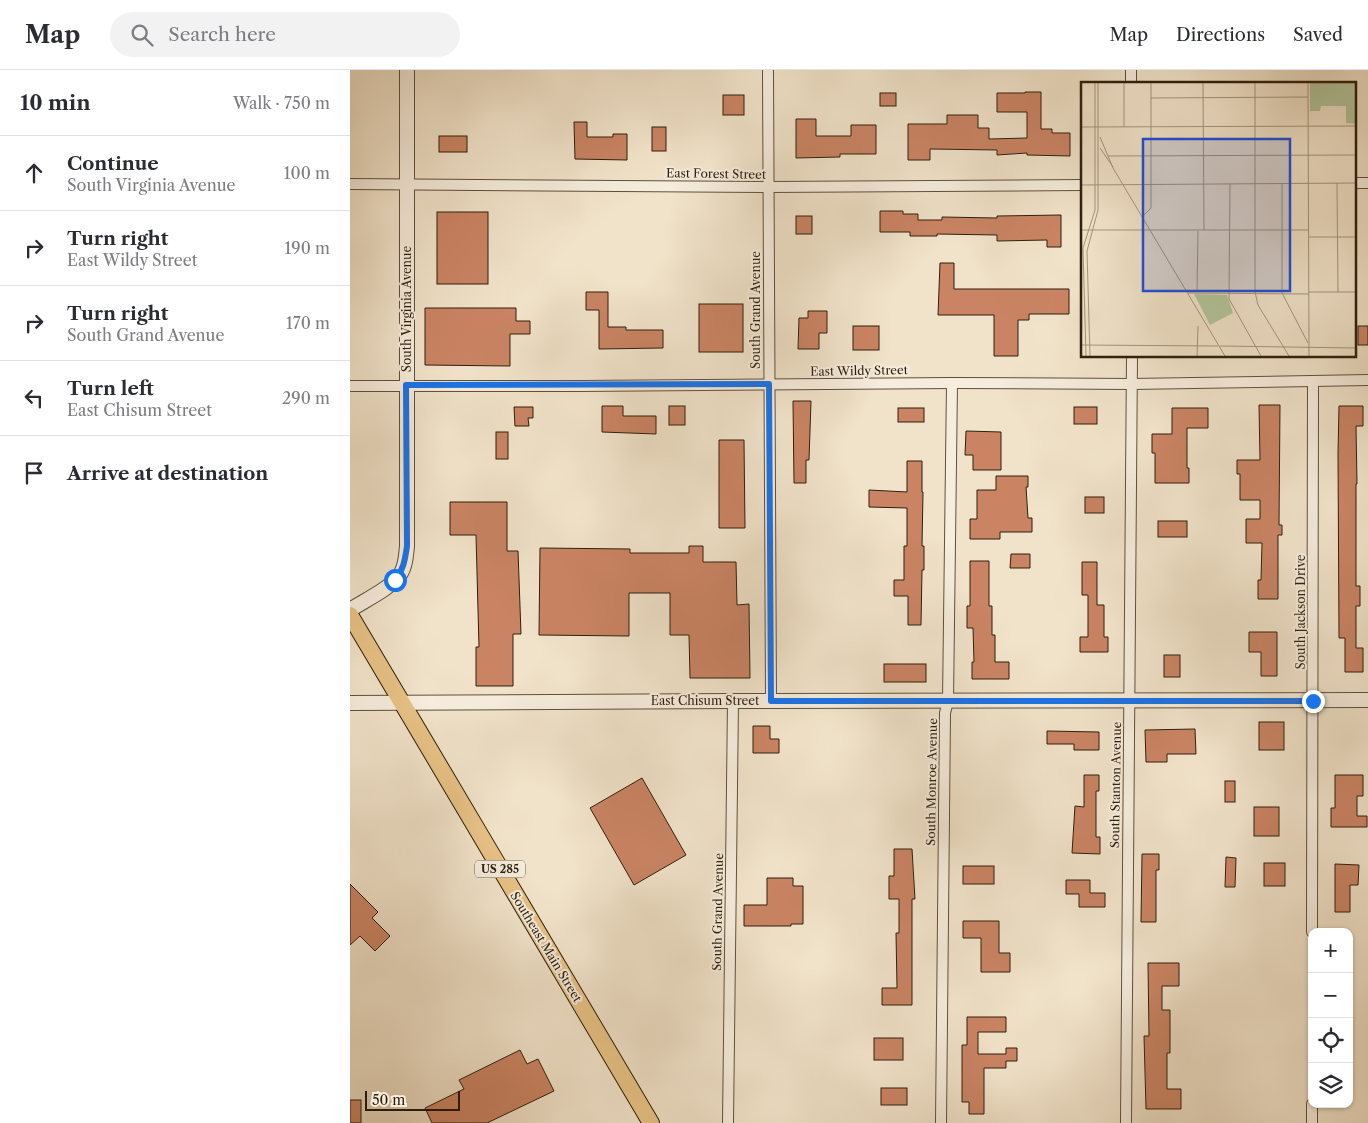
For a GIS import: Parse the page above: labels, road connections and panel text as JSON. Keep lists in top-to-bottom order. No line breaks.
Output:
{"streets":{"main road":["US 285","Southeast Main Street"],"street":["East Forest Street","South Virginia Avenue","South Grand Avenue","East Wildy Street","South Jackson Drive","East Chisum Street","South Monroe Avenue","South Stanton Avenue"]},"crossings":[["East Forest Street","South Virginia Avenue"],["East Forest Street","South Grand Avenue"],["South Virginia Avenue","East Wildy Street"],["South Grand Avenue","East Wildy Street"],["South Grand Avenue","East Chisum Street"],["East Wildy Street","South Jackson Drive"],["East Wildy Street","South Monroe Avenue"],["East Wildy Street","South Stanton Avenue"],["South Jackson Drive","East Chisum Street"],["East Chisum Street","South Monroe Avenue"],["East Chisum Street","South Stanton Avenue"],["East Chisum Street","Southeast Main Street"]],"scale_bar":"50 m","page":{"header":"Map","search":"Search here","nav":["Map","Directions","Saved"],"heading":["10 min","Walk · 750 m"],"list":[["Continue","South Virginia Avenue","100 m"],["Turn right","East Wildy Street","190 m"],["Turn right","South Grand Avenue","170 m"],["Turn left","East Chisum Street","290 m"],"Arrive at destination"],"map_buttons":["+","−"],"scale":"50 m"}}
